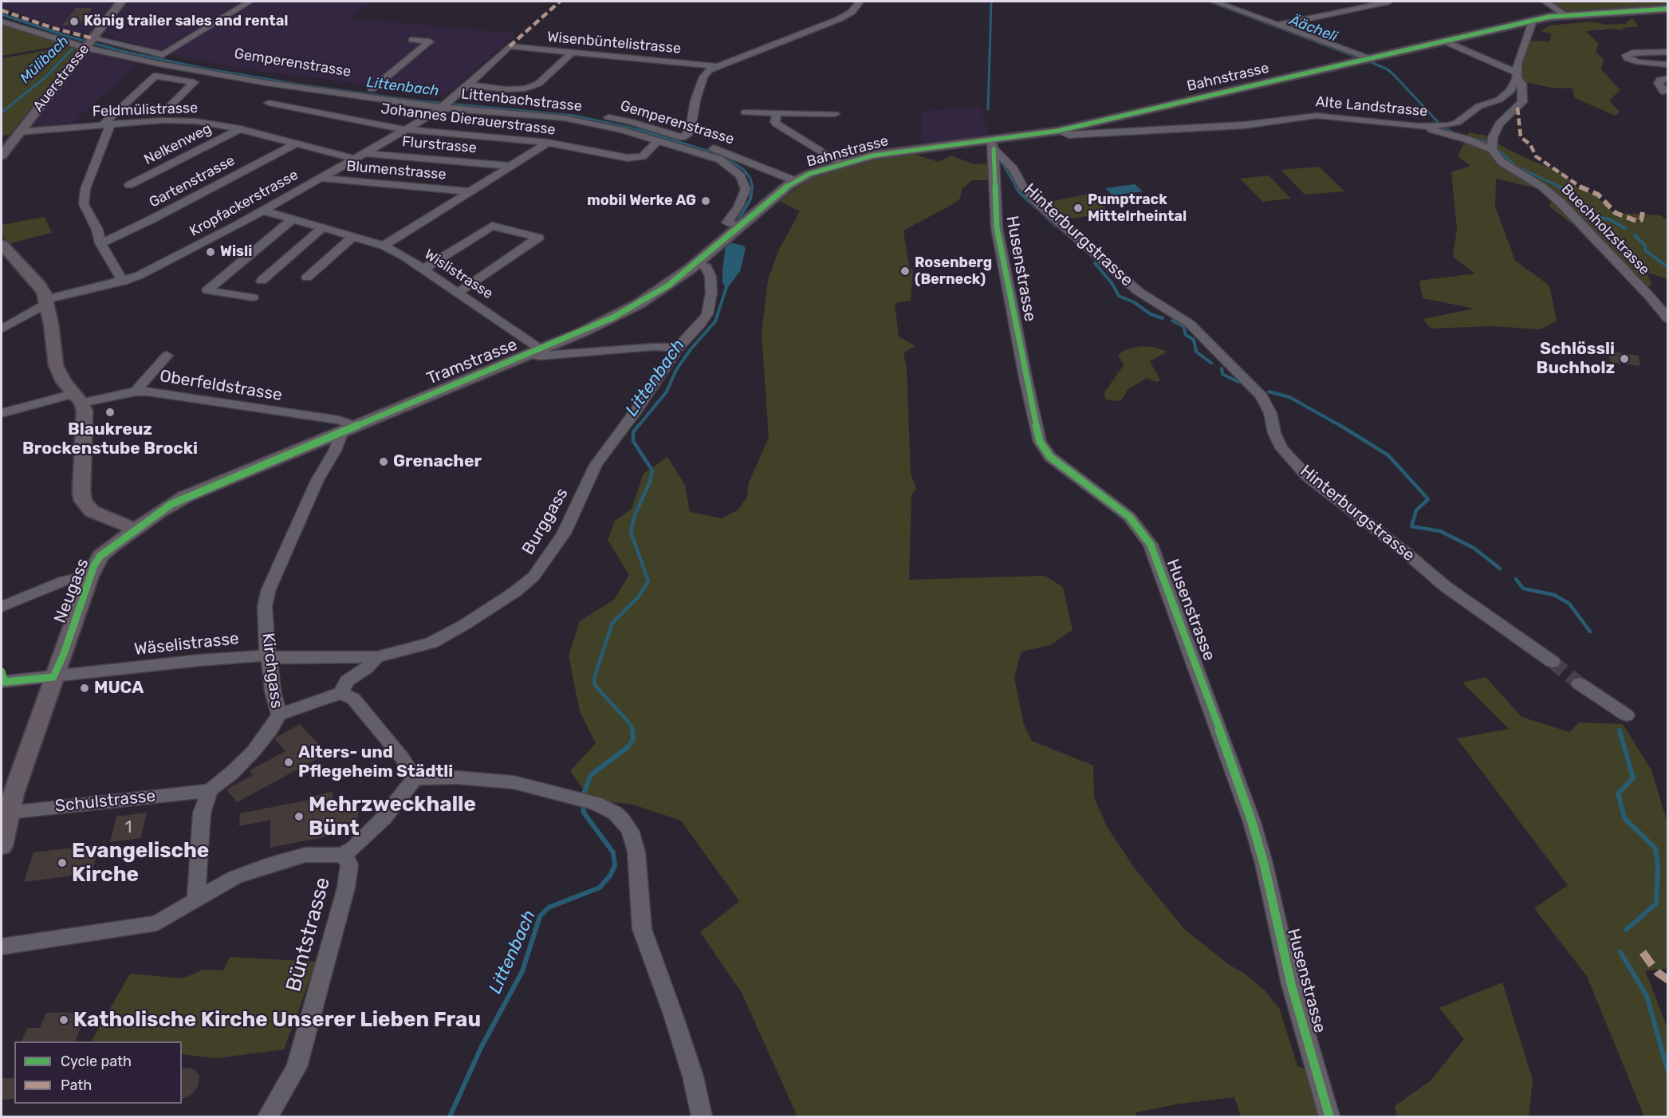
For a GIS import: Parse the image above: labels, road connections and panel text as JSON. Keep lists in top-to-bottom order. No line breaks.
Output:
{"streets":{"main road":["Bahnstrasse","Auerstrasse","Tramstrasse","Neugass"],"street":["Wisenbüntelistrasse","Gemperenstrasse","Littenbachstrasse","Alte Landstrasse","Feldmülistrasse","Johannes Dierauerstrasse","Nelkenweg","Flurstrasse","Blumenstrasse","Gartenstrasse","Kropfackerstrasse","Buechholzstrasse","Hinterburgstrasse","Husenstrasse","Wislistrasse","Oberfeldstrasse","Burggass","Wäselistrasse","Kirchgass","Schulstrasse","Büntstrasse"]},"crossings":[["Wisenbüntelistrasse","Kropfackerstrasse"],["Gemperenstrasse","Bahnstrasse"],["Gemperenstrasse","Auerstrasse"],["Gemperenstrasse","Littenbachstrasse"],["Gemperenstrasse","Kropfackerstrasse"],["Gemperenstrasse","Tramstrasse"],["Bahnstrasse","Alte Landstrasse"],["Bahnstrasse","Hinterburgstrasse"],["Bahnstrasse","Husenstrasse"],["Bahnstrasse","Tramstrasse"],["Auerstrasse","Littenbachstrasse"],["Auerstrasse","Feldmülistrasse"],["Littenbachstrasse","Johannes Dierauerstrasse"],["Littenbachstrasse","Kropfackerstrasse"],["Littenbachstrasse","Tramstrasse"],["Feldmülistrasse","Nelkenweg"],["Feldmülistrasse","Gartenstrasse"],["Feldmülistrasse","Kropfackerstrasse"],["Johannes Dierauerstrasse","Kropfackerstrasse"],["Flurstrasse","Kropfackerstrasse"],["Blumenstrasse","Kropfackerstrasse"],["Kropfackerstrasse","Wislistrasse"],["Hinterburgstrasse","Husenstrasse"],["Wislistrasse","Tramstrasse"],["Tramstrasse","Oberfeldstrasse"],["Tramstrasse","Burggass"],["Tramstrasse","Neugass"],["Tramstrasse","Kirchgass"],["Oberfeldstrasse","Kirchgass"],["Burggass","Wäselistrasse"],["Burggass","Kirchgass"],["Neugass","Wäselistrasse"],["Neugass","Schulstrasse"],["Wäselistrasse","Kirchgass"],["Kirchgass","Schulstrasse"]],"water":["Äächeli","Mülibach","Littenbach"],"places":["König trailer sales and rental","mobil Werke AG","Pumptrack Mittelrheintal","Wisli","Rosenberg (Berneck)","Schlössli Buchholz","Blaukreuz Brockenstube Brocki","Grenacher","MUCA","Alters- und Pflegeheim Städtli","Mehrzweckhalle Bünt","Evangelische Kirche","Katholische Kirche Unserer Lieben Frau"],"house_numbers":["1"],"legend":["Cycle path","Path"]}
